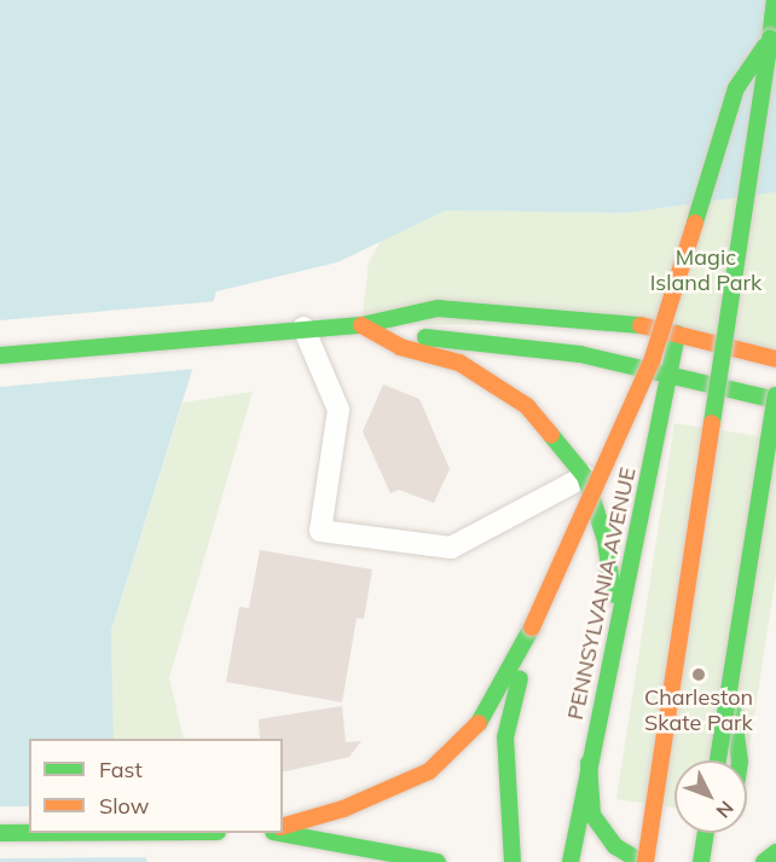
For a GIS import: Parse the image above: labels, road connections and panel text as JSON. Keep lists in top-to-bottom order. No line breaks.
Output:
{"streets":{"main road":["PENNSYLVANIA AVENUE"]},"parks":["Magic Island Park"],"places":["Charleston Skate Park"],"legend":["Fast","Slow"],"north":"bottom right"}
